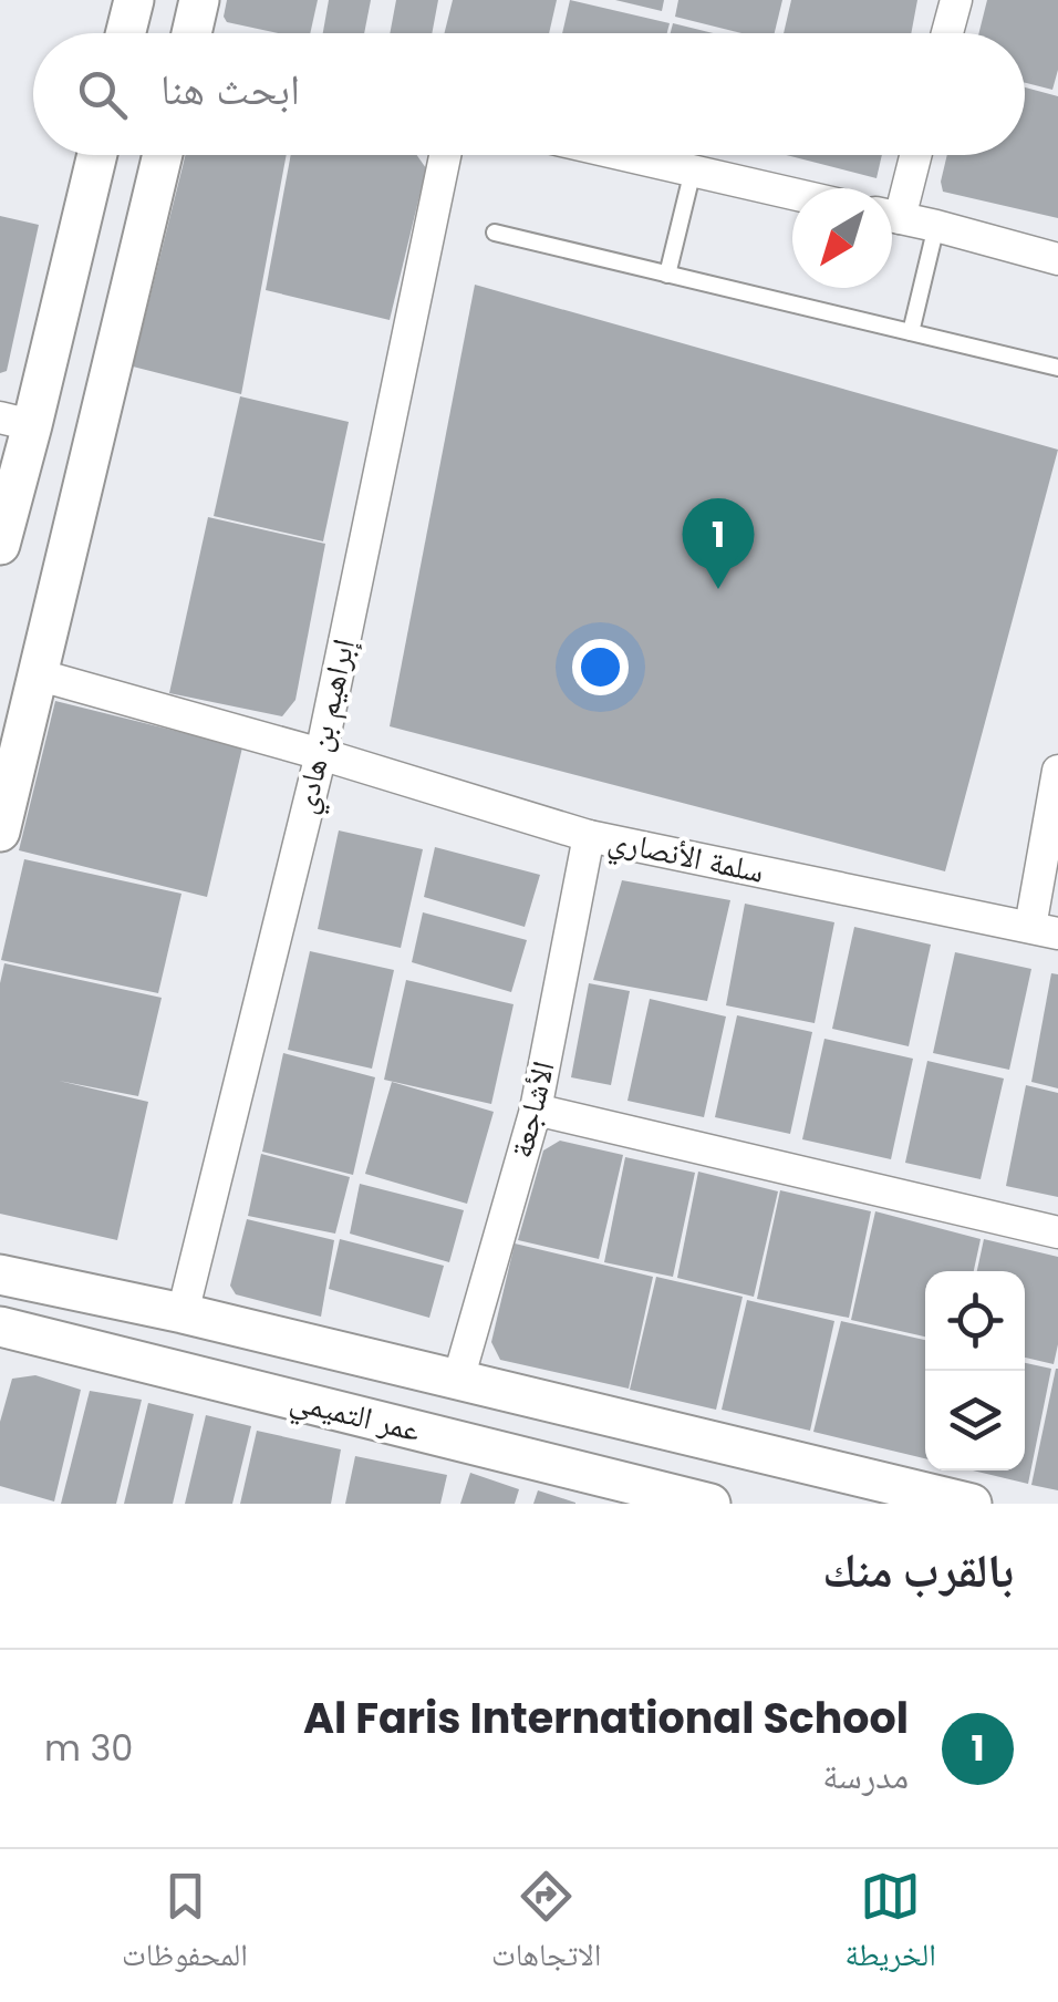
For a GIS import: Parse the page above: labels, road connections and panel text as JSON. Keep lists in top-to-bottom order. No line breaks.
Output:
{"streets":{"street":["إبراهيم بن هادي","سلمة الأنصاري","الأشاجعة","عمر التميمي"]},"crossings":[["إبراهيم بن هادي","سلمة الأنصاري"],["سلمة الأنصاري","الأشاجعة"]],"north":"bottom left","page":{"search":"ابحث هنا","pins":"1","heading":"بالقرب منك","list":[{"mark":"1","name":"Al Faris International School","note":"مدرسة","value":"30 m"}],"nav":["الخريطة","الاتجاهات","المحفوظات"]}}
